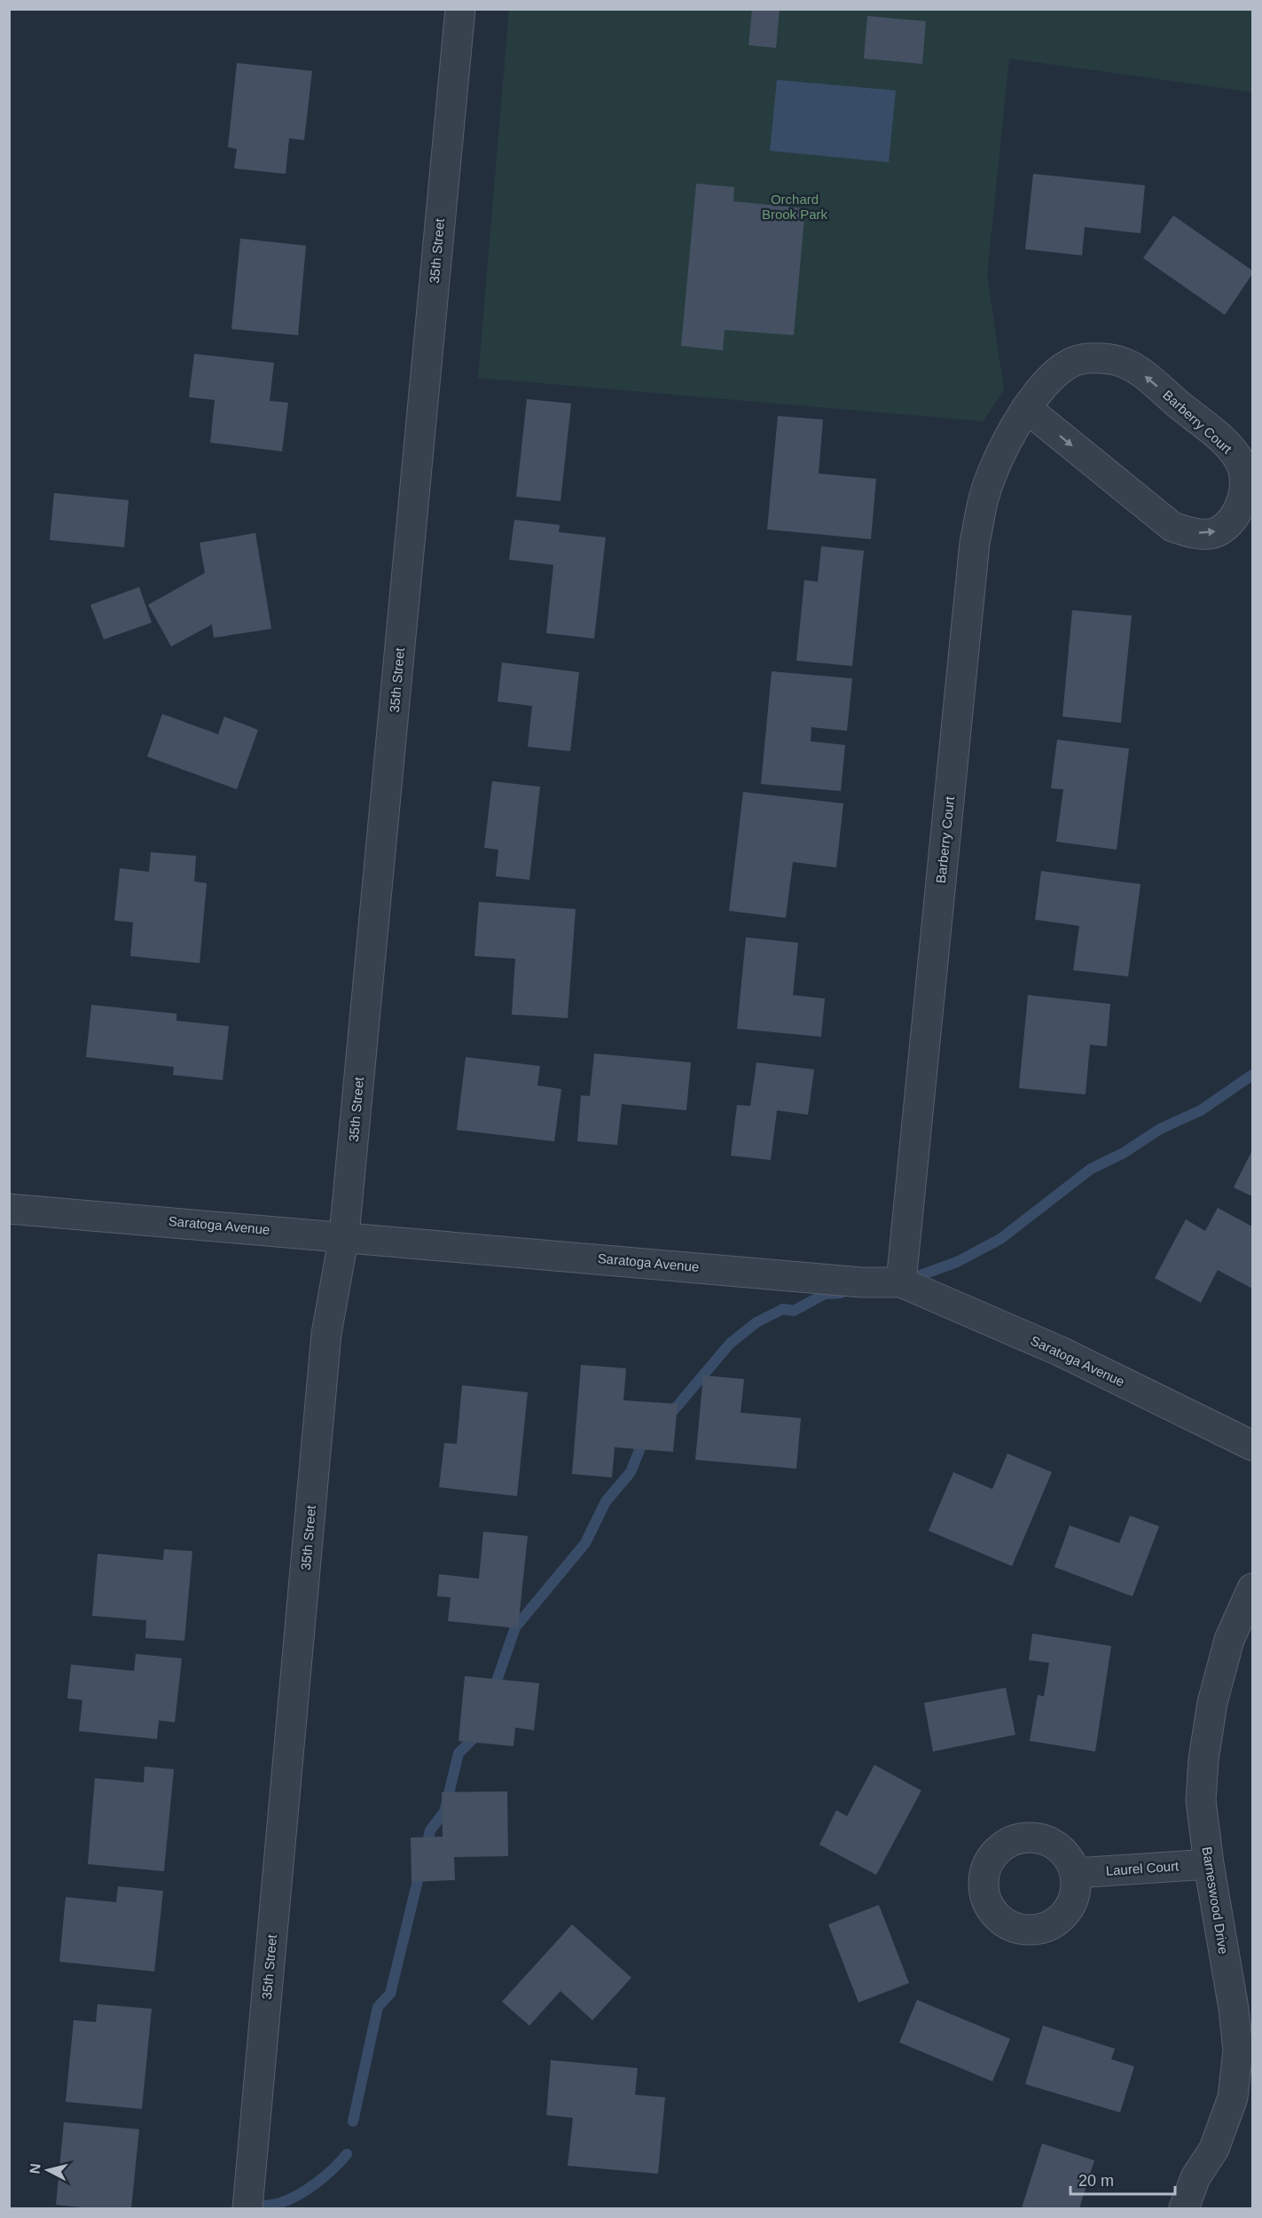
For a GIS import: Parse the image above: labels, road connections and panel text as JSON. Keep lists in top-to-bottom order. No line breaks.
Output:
{"streets":{"street":["35th Street","Barberry Court","Saratoga Avenue","Laurel Court","Barneswood Drive"]},"crossings":[["35th Street","Saratoga Avenue"],["Barberry Court","Saratoga Avenue"],["Laurel Court","Barneswood Drive"]],"parks":["Orchard Brook Park"],"scale_bar":"20 m","north":"left"}
